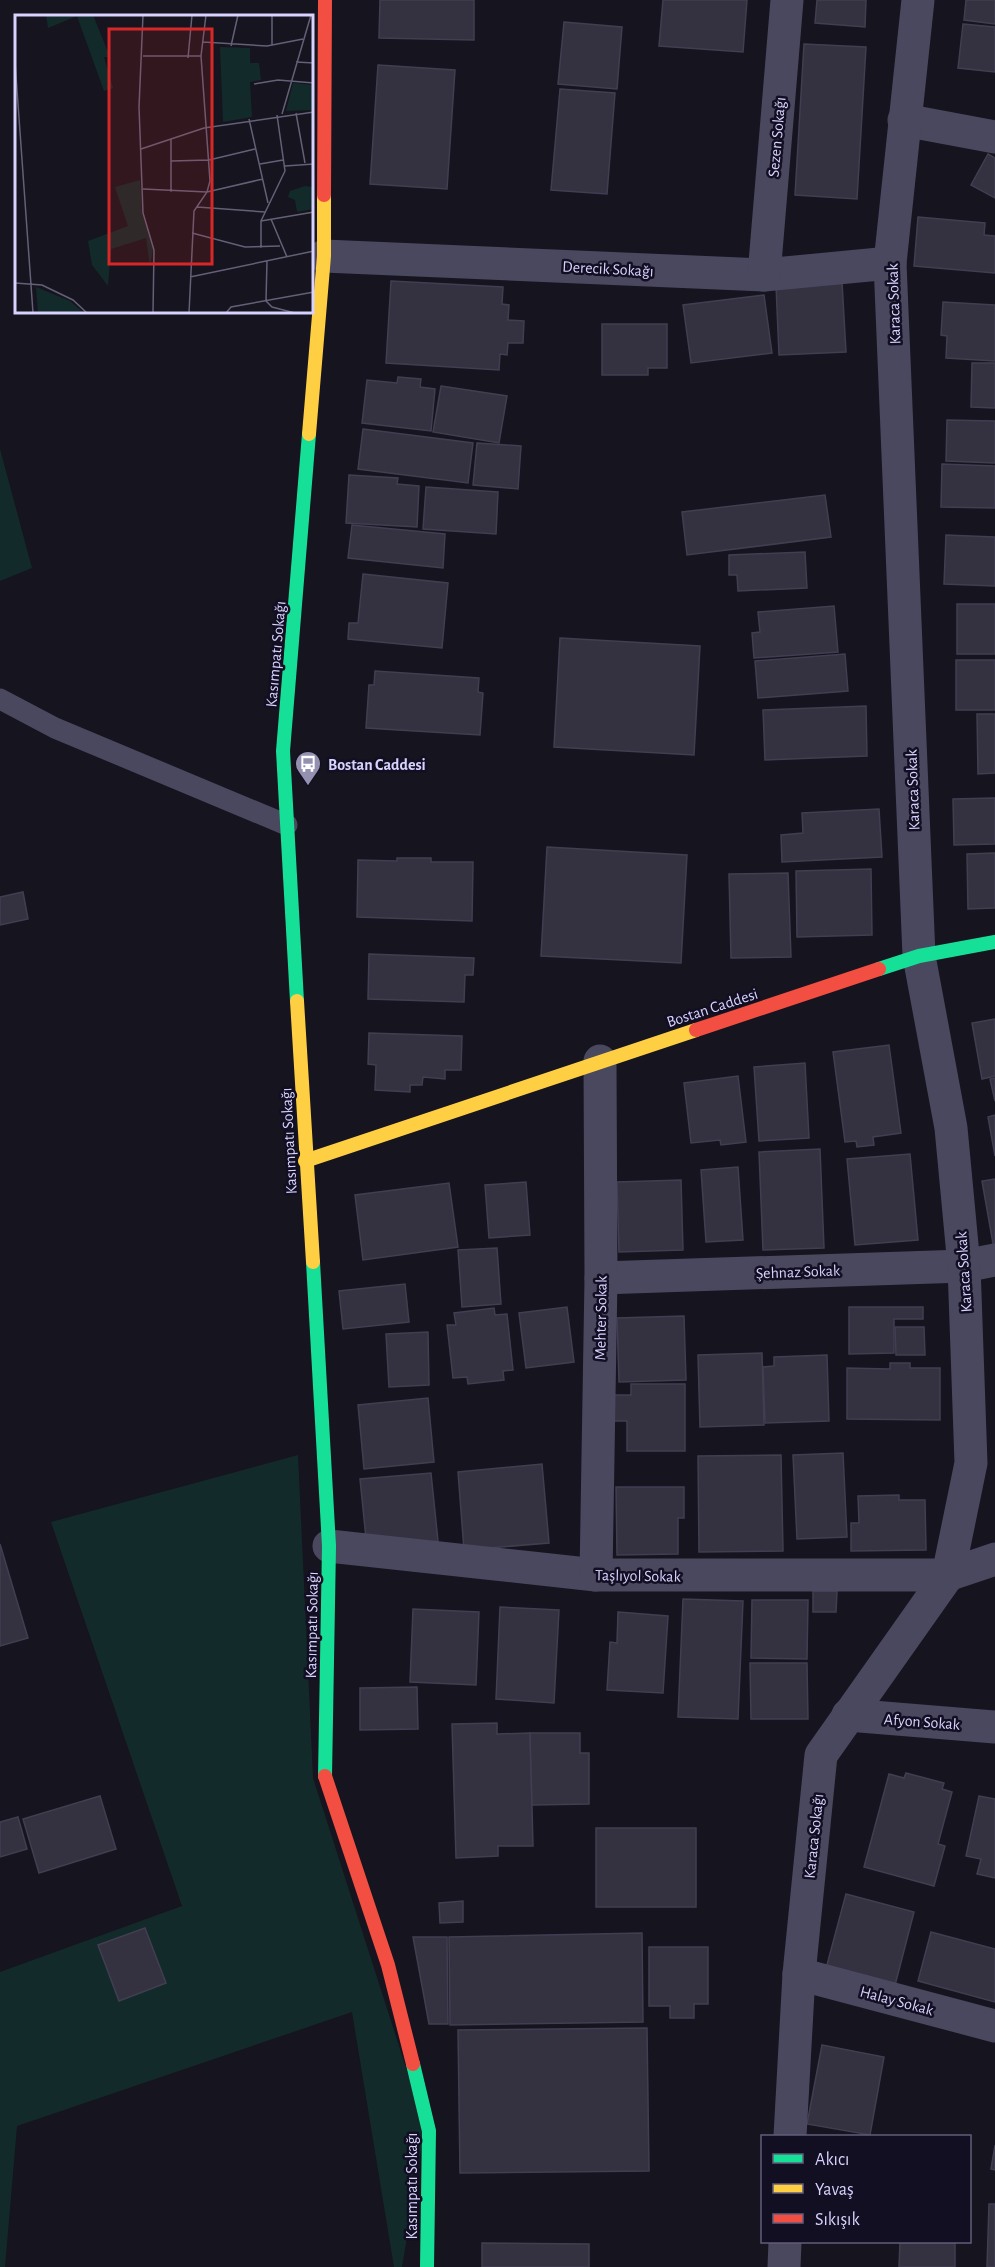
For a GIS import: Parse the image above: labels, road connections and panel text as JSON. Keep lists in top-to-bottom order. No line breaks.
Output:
{"streets":{"street":["Sezen Sokağı","Derecik Sokağı","Karaca Sokak","Kasımpatı Sokağı","Bostan Caddesi","Şehnaz Sokak","Mehter Sokak","Taşlıyol Sokak","Afyon Sokak","Karaca Sokağı","Halay Sokak"]},"crossings":[["Sezen Sokağı","Derecik Sokağı"],["Derecik Sokağı","Karaca Sokak"],["Derecik Sokağı","Kasımpatı Sokağı"],["Karaca Sokak","Bostan Caddesi"],["Karaca Sokak","Şehnaz Sokak"],["Karaca Sokak","Taşlıyol Sokak"],["Karaca Sokak","Karaca Sokağı"],["Kasımpatı Sokağı","Bostan Caddesi"],["Kasımpatı Sokağı","Taşlıyol Sokak"],["Bostan Caddesi","Mehter Sokak"],["Şehnaz Sokak","Mehter Sokak"],["Mehter Sokak","Taşlıyol Sokak"],["Taşlıyol Sokak","Karaca Sokağı"],["Afyon Sokak","Karaca Sokağı"],["Karaca Sokağı","Halay Sokak"]],"places":{"bus stop":["Bostan Caddesi"]},"legend":["Akıcı","Yavaş","Sıkışık"]}
